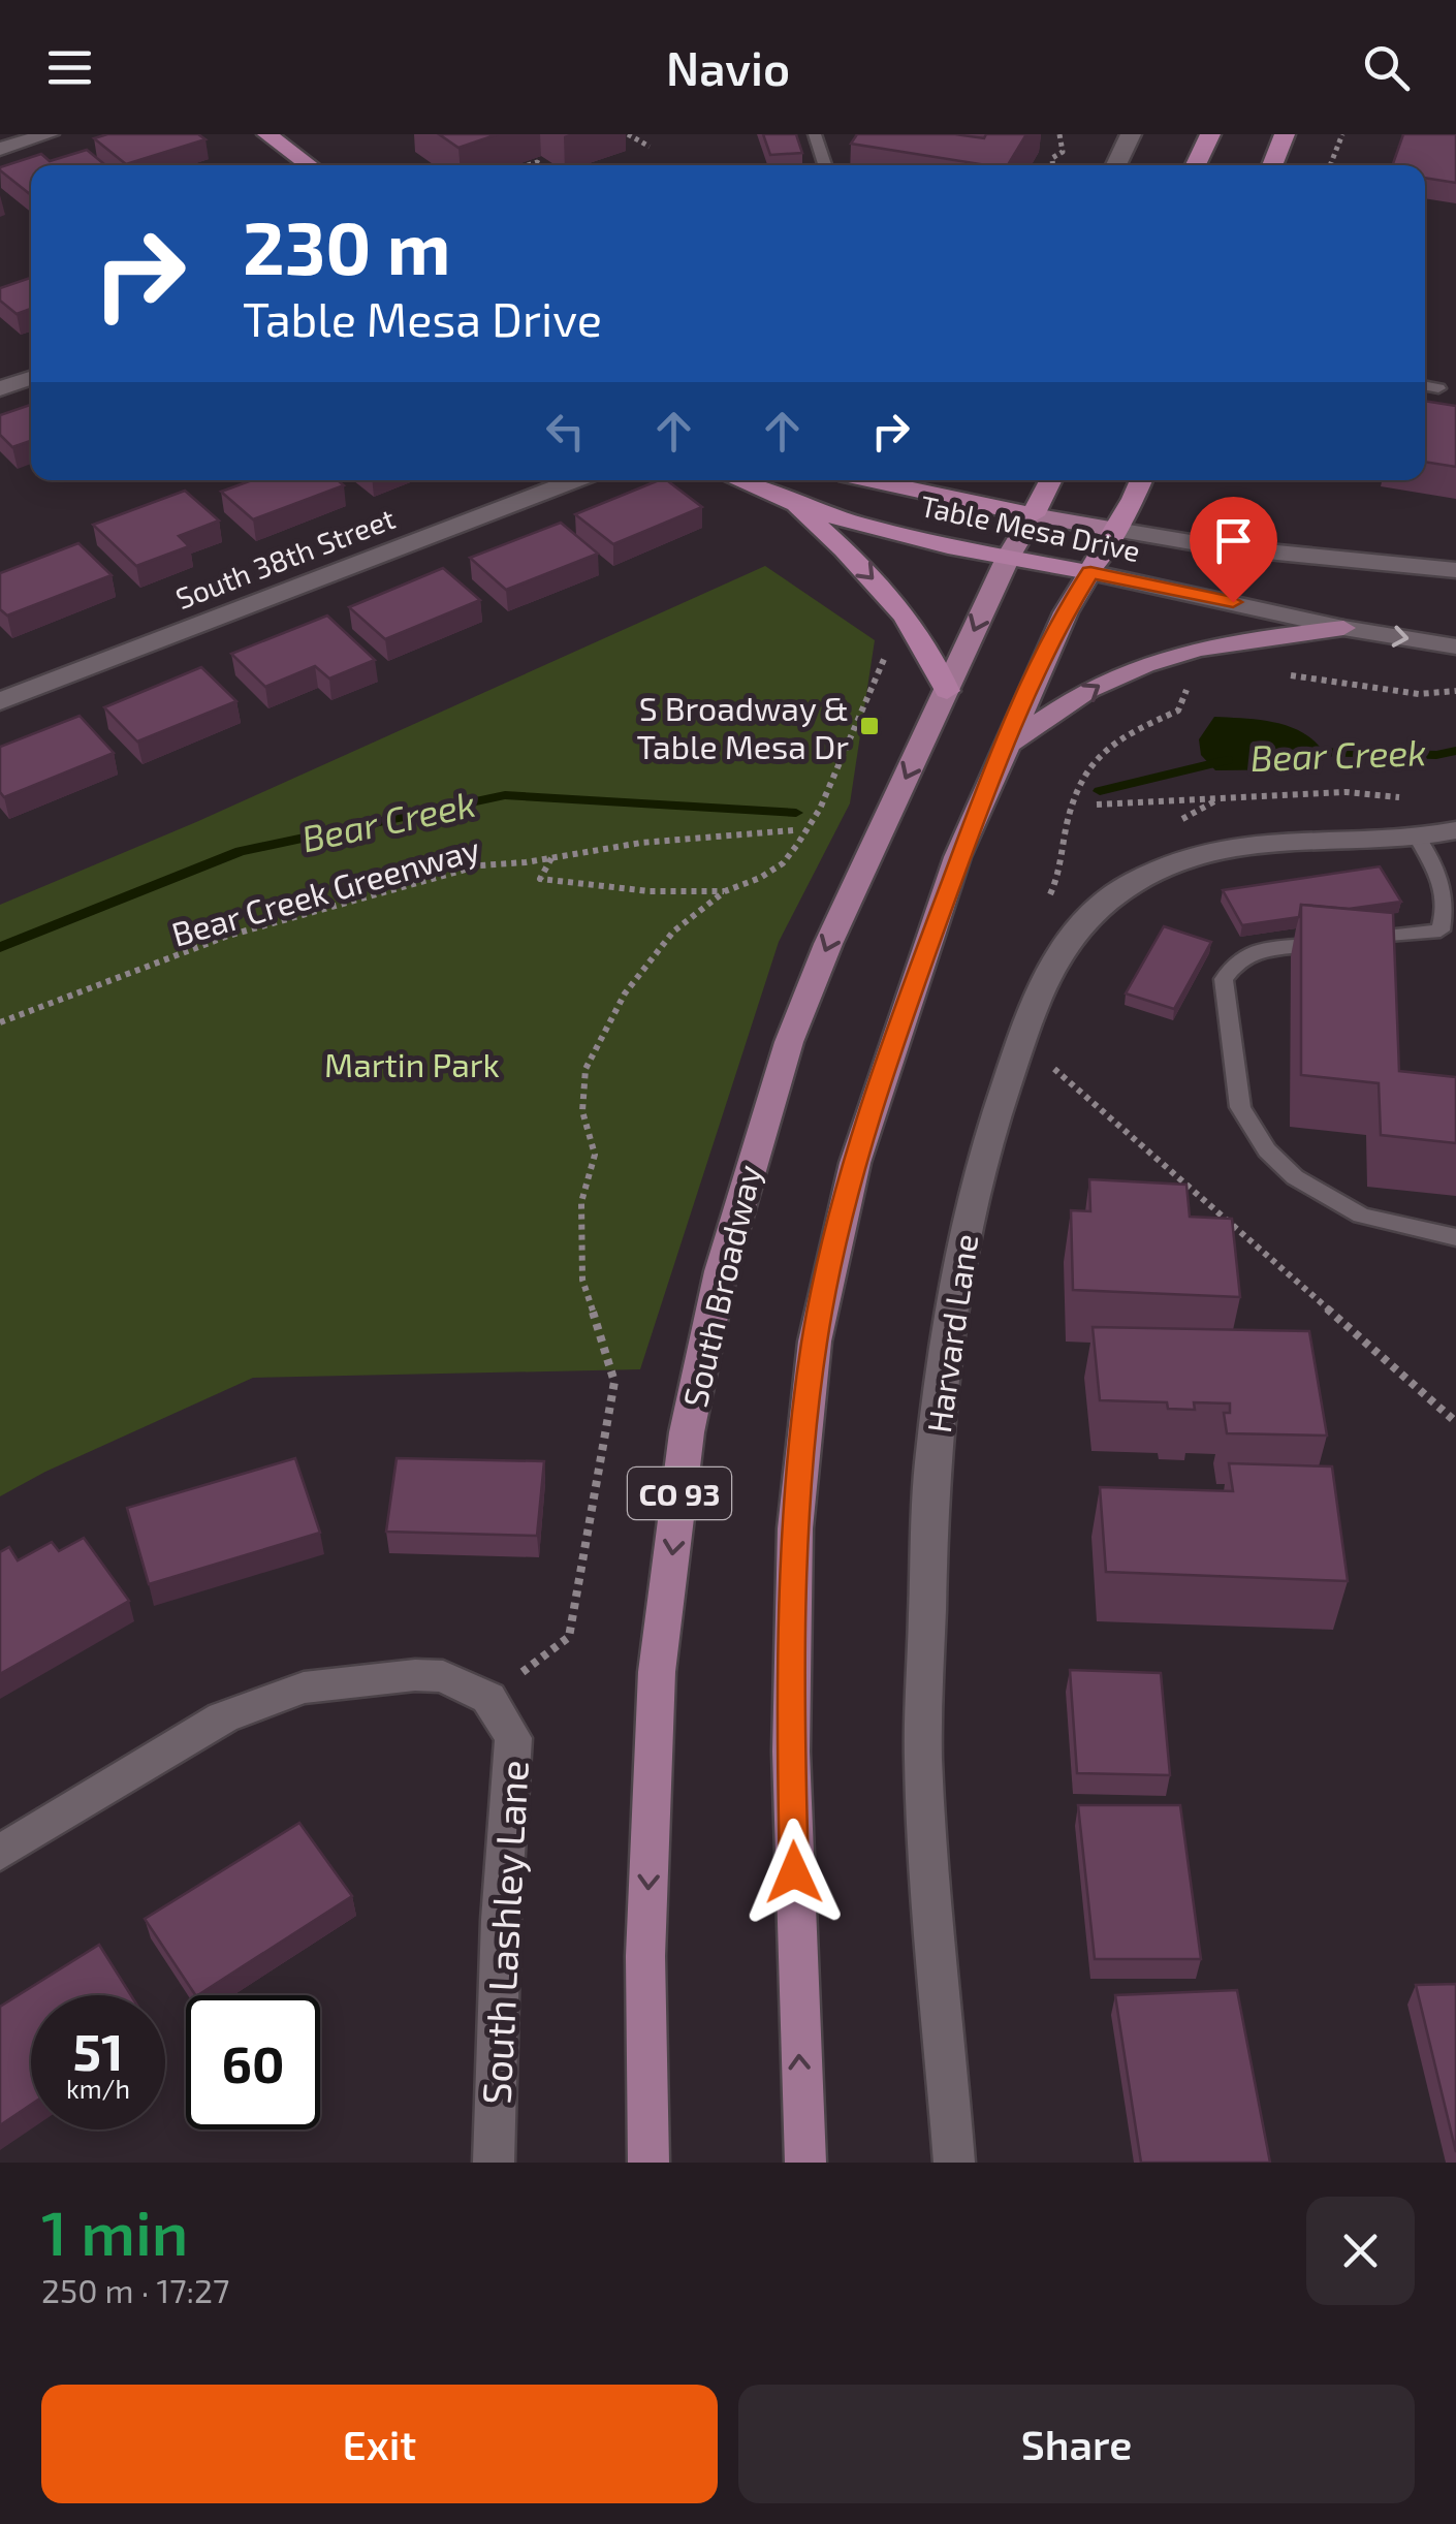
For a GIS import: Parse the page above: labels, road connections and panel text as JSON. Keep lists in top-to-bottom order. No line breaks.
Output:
{"streets":{"highway":["Table Mesa Drive","South Broadway","CO 93"],"street":["South 38th Street","Harvard Lane","South Lashley Lane"],"path":["Bear Creek Greenway"]},"crossings":[["Table Mesa Drive","South Broadway"]],"one_way":["South Broadway"],"water":["Bear Creek"],"parks":["Martin Park"],"places":{"transit":["S Broadway & Table Mesa Dr"]},"page":{"header":"Navio","turn":["230 m","Table Mesa Drive"],"speed":"51 km/h","limit":"60","heading":["1 min","250 m · 17:27"],"buttons":["Exit","Share"]}}
